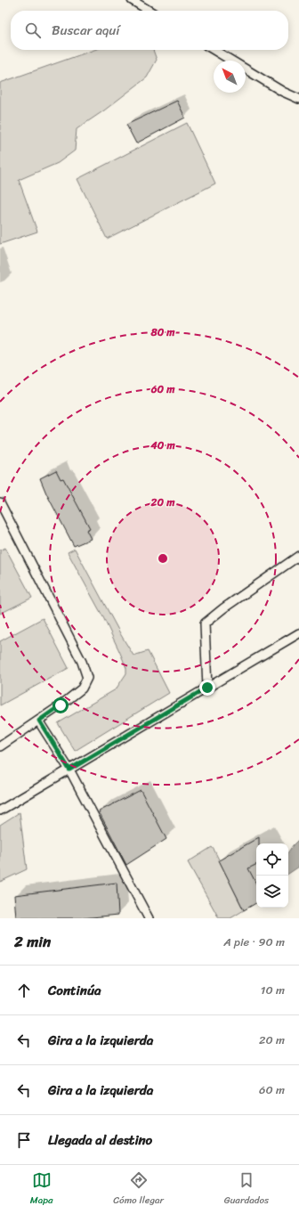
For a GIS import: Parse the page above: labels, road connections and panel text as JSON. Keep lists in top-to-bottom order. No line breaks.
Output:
{"north":"top left","page":{"search":"Buscar aquí","heading":["2 min","A pie · 90 m"],"list":[["Continúa","10 m"],["Gira a la izquierda","20 m"],["Gira a la izquierda","60 m"],"Llegada al destino"],"nav":["Mapa","Cómo llegar","Guardados"]},"rings":["80 m","60 m","40 m","20 m"]}
